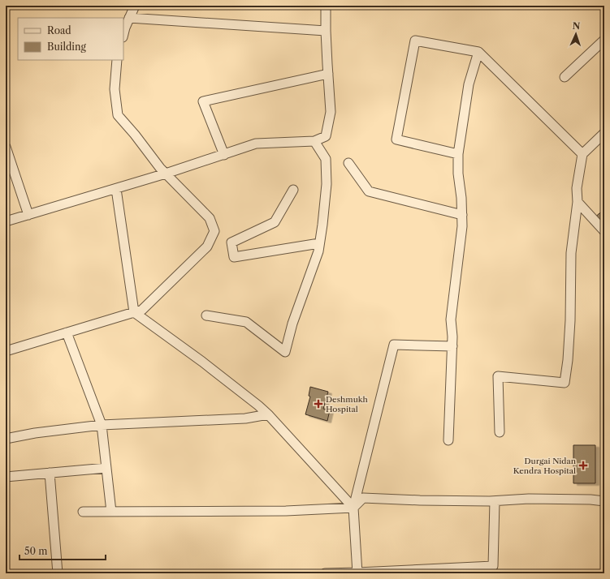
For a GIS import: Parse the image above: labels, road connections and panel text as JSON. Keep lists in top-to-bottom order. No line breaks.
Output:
{"places":{"health":["Deshmukh Hospital","Durgai Nidan Kendra Hospital"]},"legend":["Road","Building"],"scale_bar":"50 m","north":"top"}
